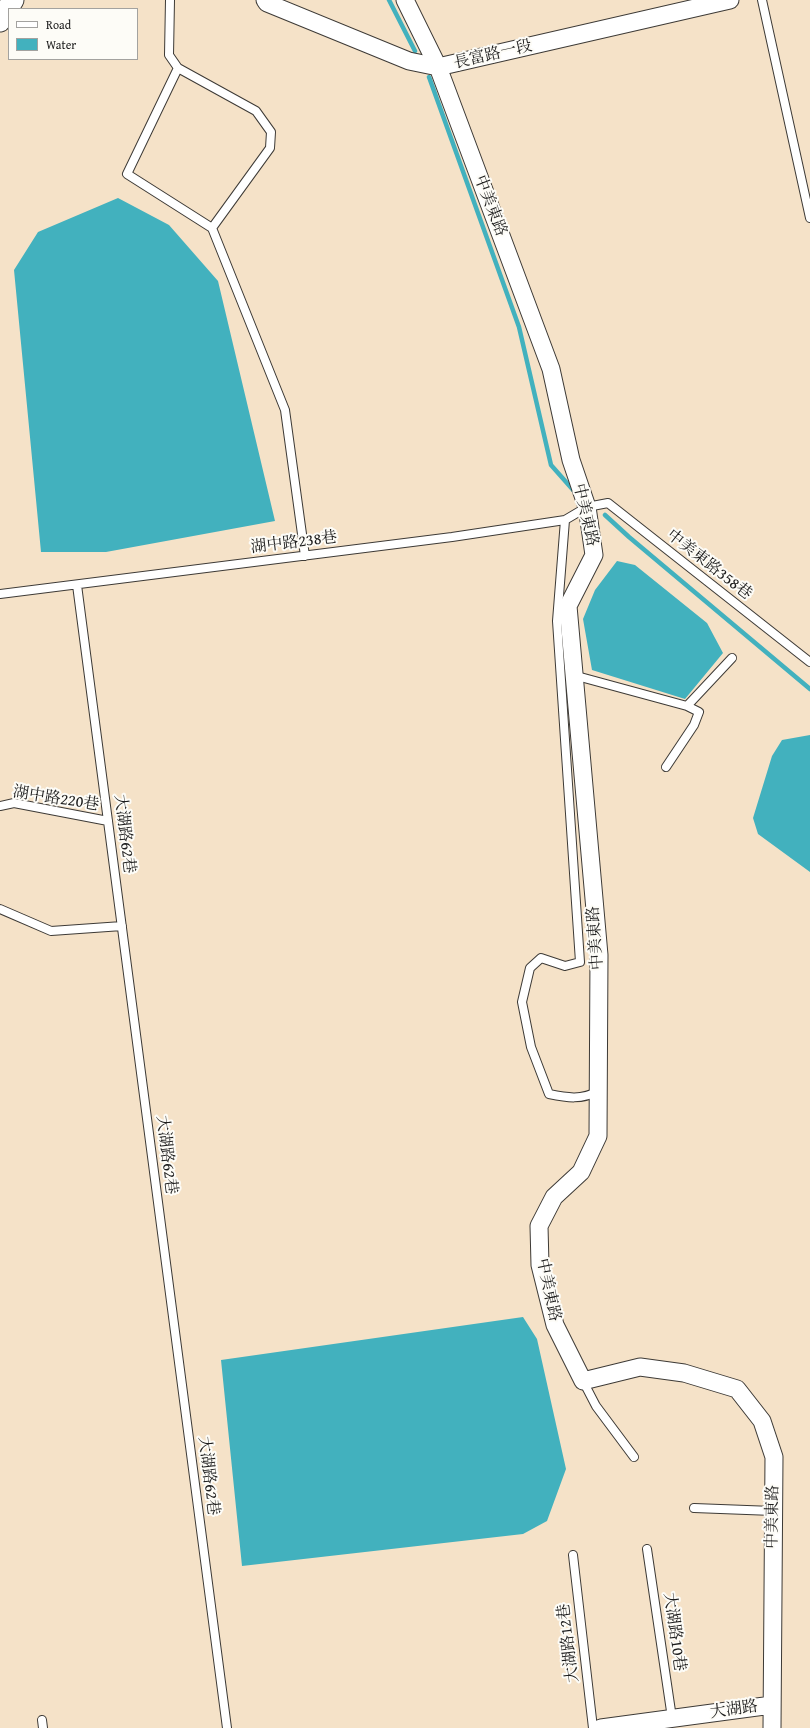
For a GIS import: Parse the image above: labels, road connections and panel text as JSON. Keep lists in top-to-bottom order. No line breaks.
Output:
{"streets":{"street":["長富路一段","中美東路","大湖路"],"lane":["湖中路238巷","中美東路358巷","湖中路220巷","大湖路62巷","大湖路10巷","大湖路12巷"]},"crossings":[["長富路一段","中美東路"],["中美東路","湖中路238巷"],["中美東路","中美東路358巷"],["中美東路","大湖路"],["湖中路238巷","中美東路358巷"],["湖中路238巷","大湖路62巷"],["湖中路220巷","大湖路62巷"],["大湖路10巷","大湖路"]],"legend":["Road","Water"]}
